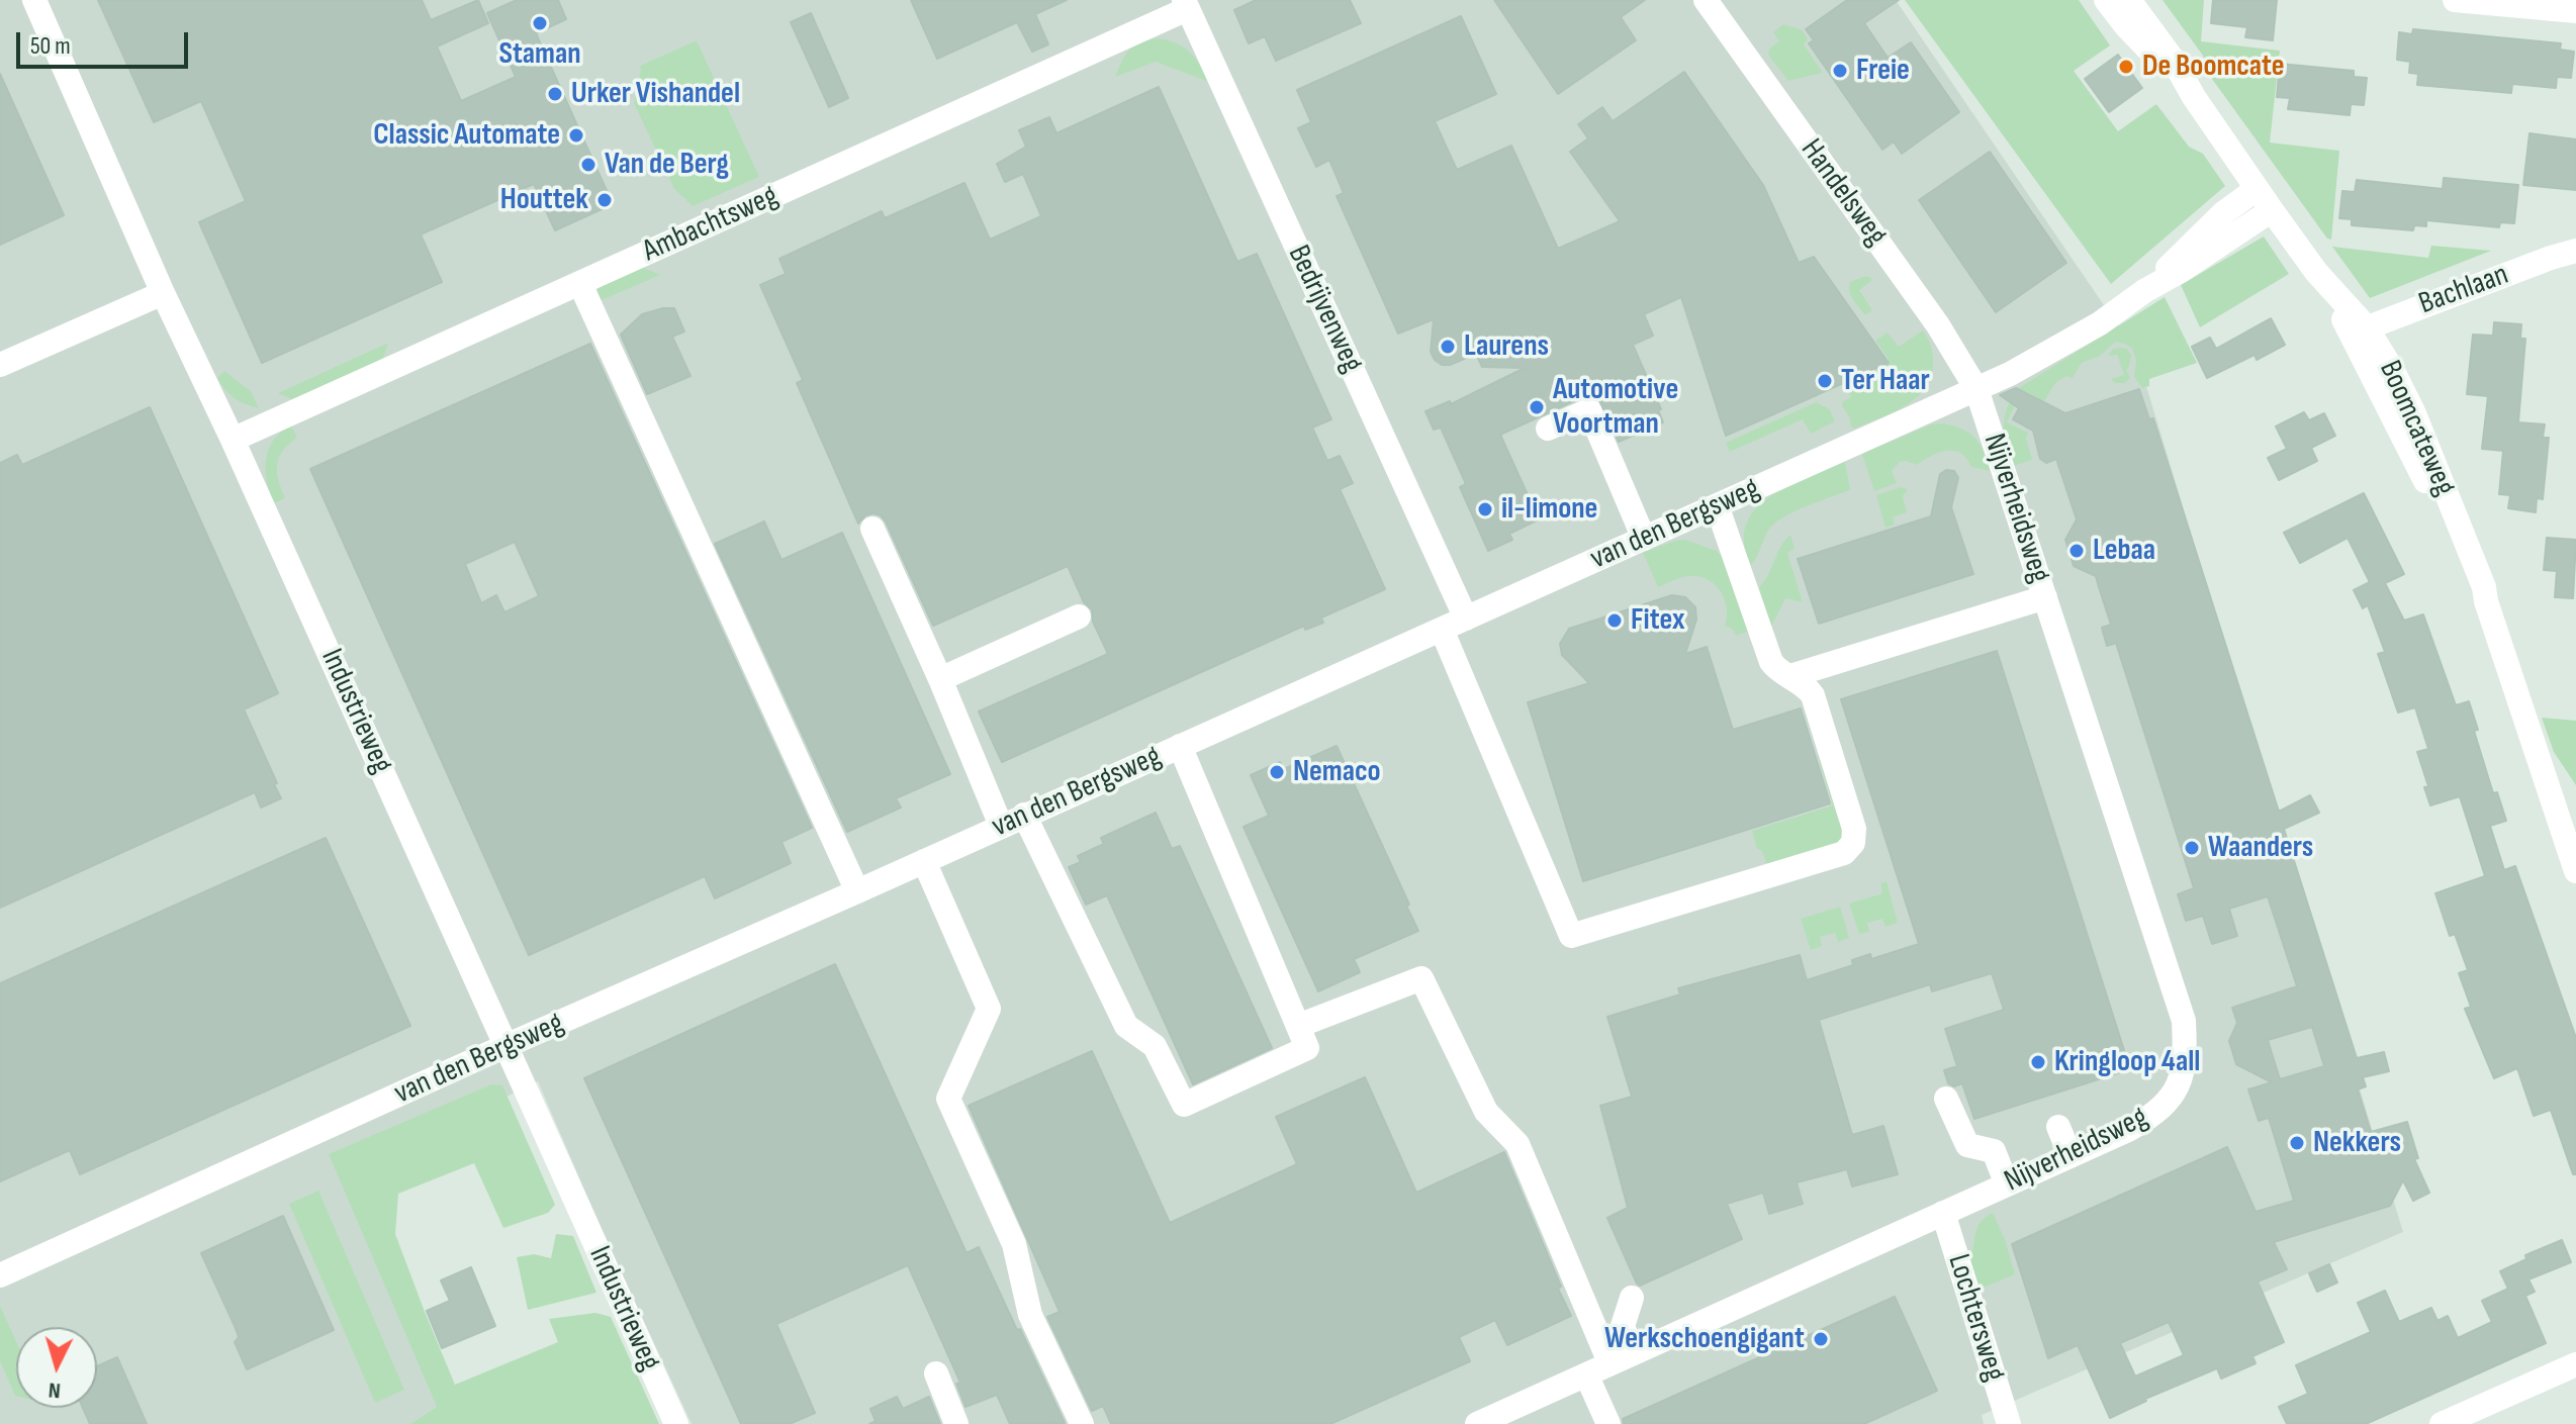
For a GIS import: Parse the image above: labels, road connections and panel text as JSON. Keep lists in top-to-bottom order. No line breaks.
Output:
{"streets":{"street":["Handelsweg","Ambachtsweg","Bachlaan","Bedrijvenweg","Boomcateweg","Nijverheidsweg","van den Bergsweg","Industrieweg","Lochtersweg"]},"crossings":[["Handelsweg","Nijverheidsweg"],["Handelsweg","van den Bergsweg"],["Ambachtsweg","Bedrijvenweg"],["Ambachtsweg","Industrieweg"],["Bachlaan","Boomcateweg"],["Bedrijvenweg","van den Bergsweg"],["Boomcateweg","van den Bergsweg"],["Nijverheidsweg","van den Bergsweg"],["Nijverheidsweg","Lochtersweg"],["van den Bergsweg","Industrieweg"]],"places":["Staman","De Boomcate","Freie","Urker Vishandel","Classic Automate","Van de Berg","Houttek","Laurens","Ter Haar","Automotive Voortman","il-limone","Lebaa","Fitex","Nemaco","Waanders","Kringloop 4all","Nekkers","Werkschoengigant"],"scale_bar":"50 m","north":"bottom"}
